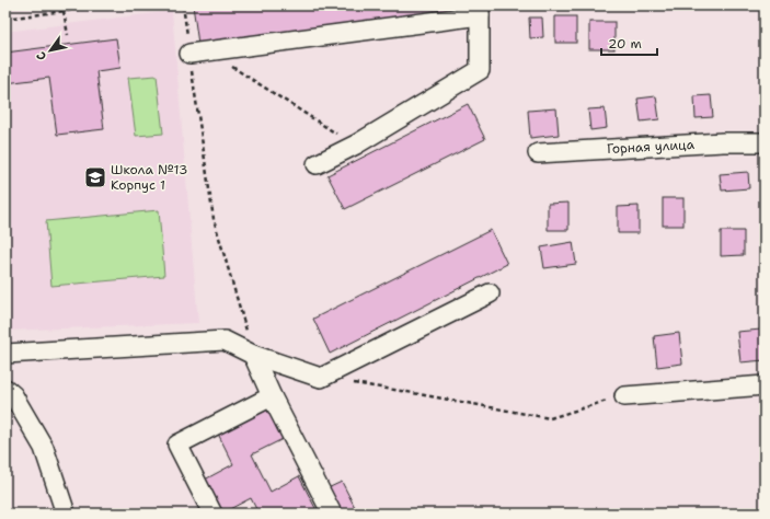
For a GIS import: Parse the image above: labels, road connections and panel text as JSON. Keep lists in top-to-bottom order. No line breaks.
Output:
{"streets":{"street":["Горная улица"]},"places":{"school or university":["Школа №13 Корпус 1"]},"scale_bar":"20 m","north":"bottom left"}
